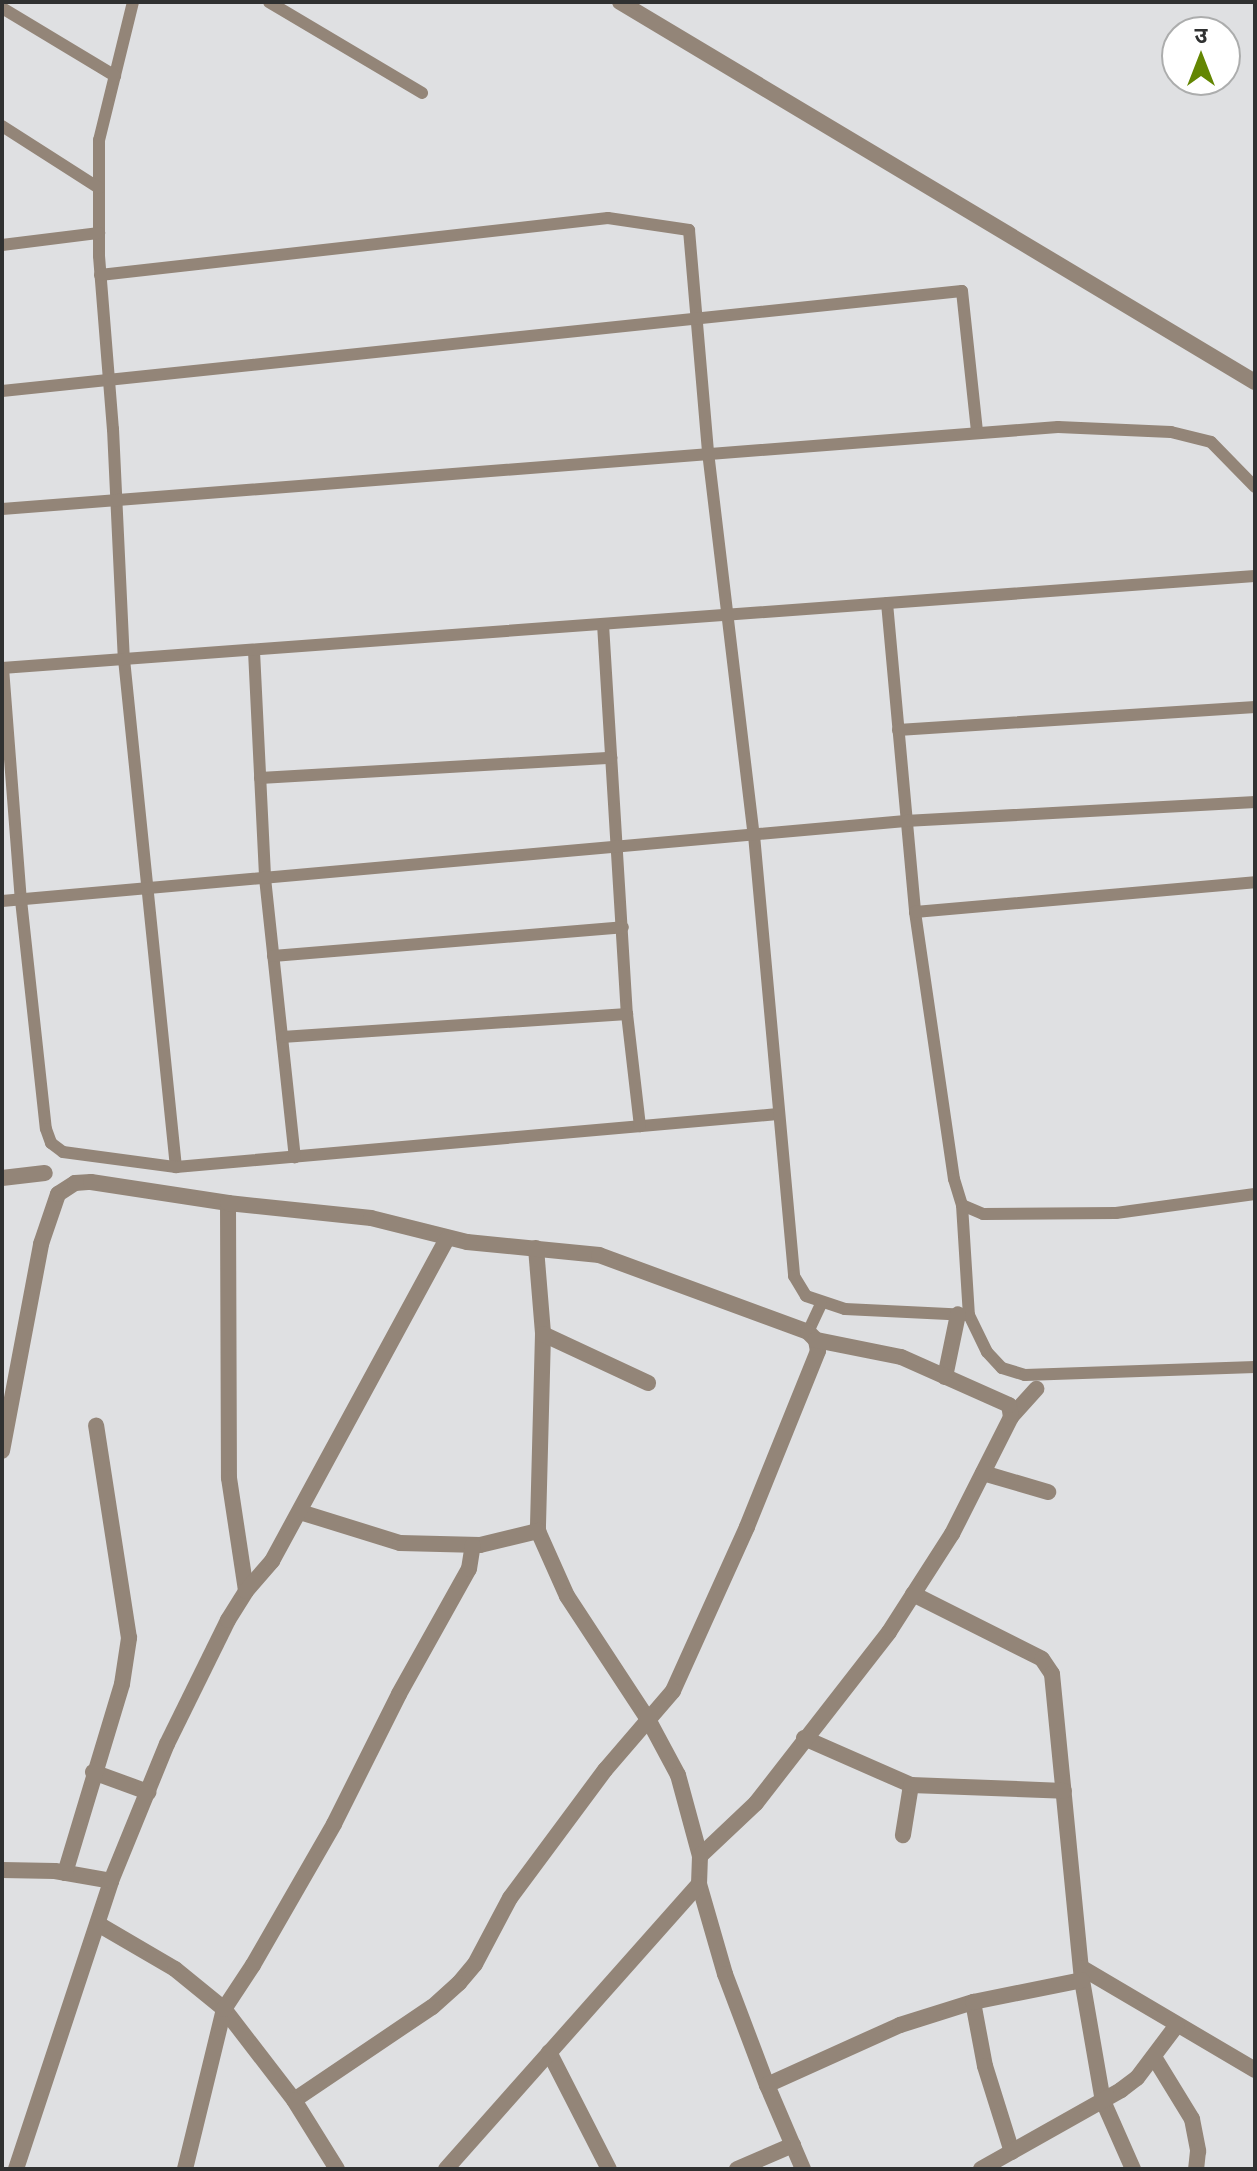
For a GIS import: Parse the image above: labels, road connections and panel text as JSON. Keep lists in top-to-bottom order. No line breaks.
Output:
{"north":"top"}
